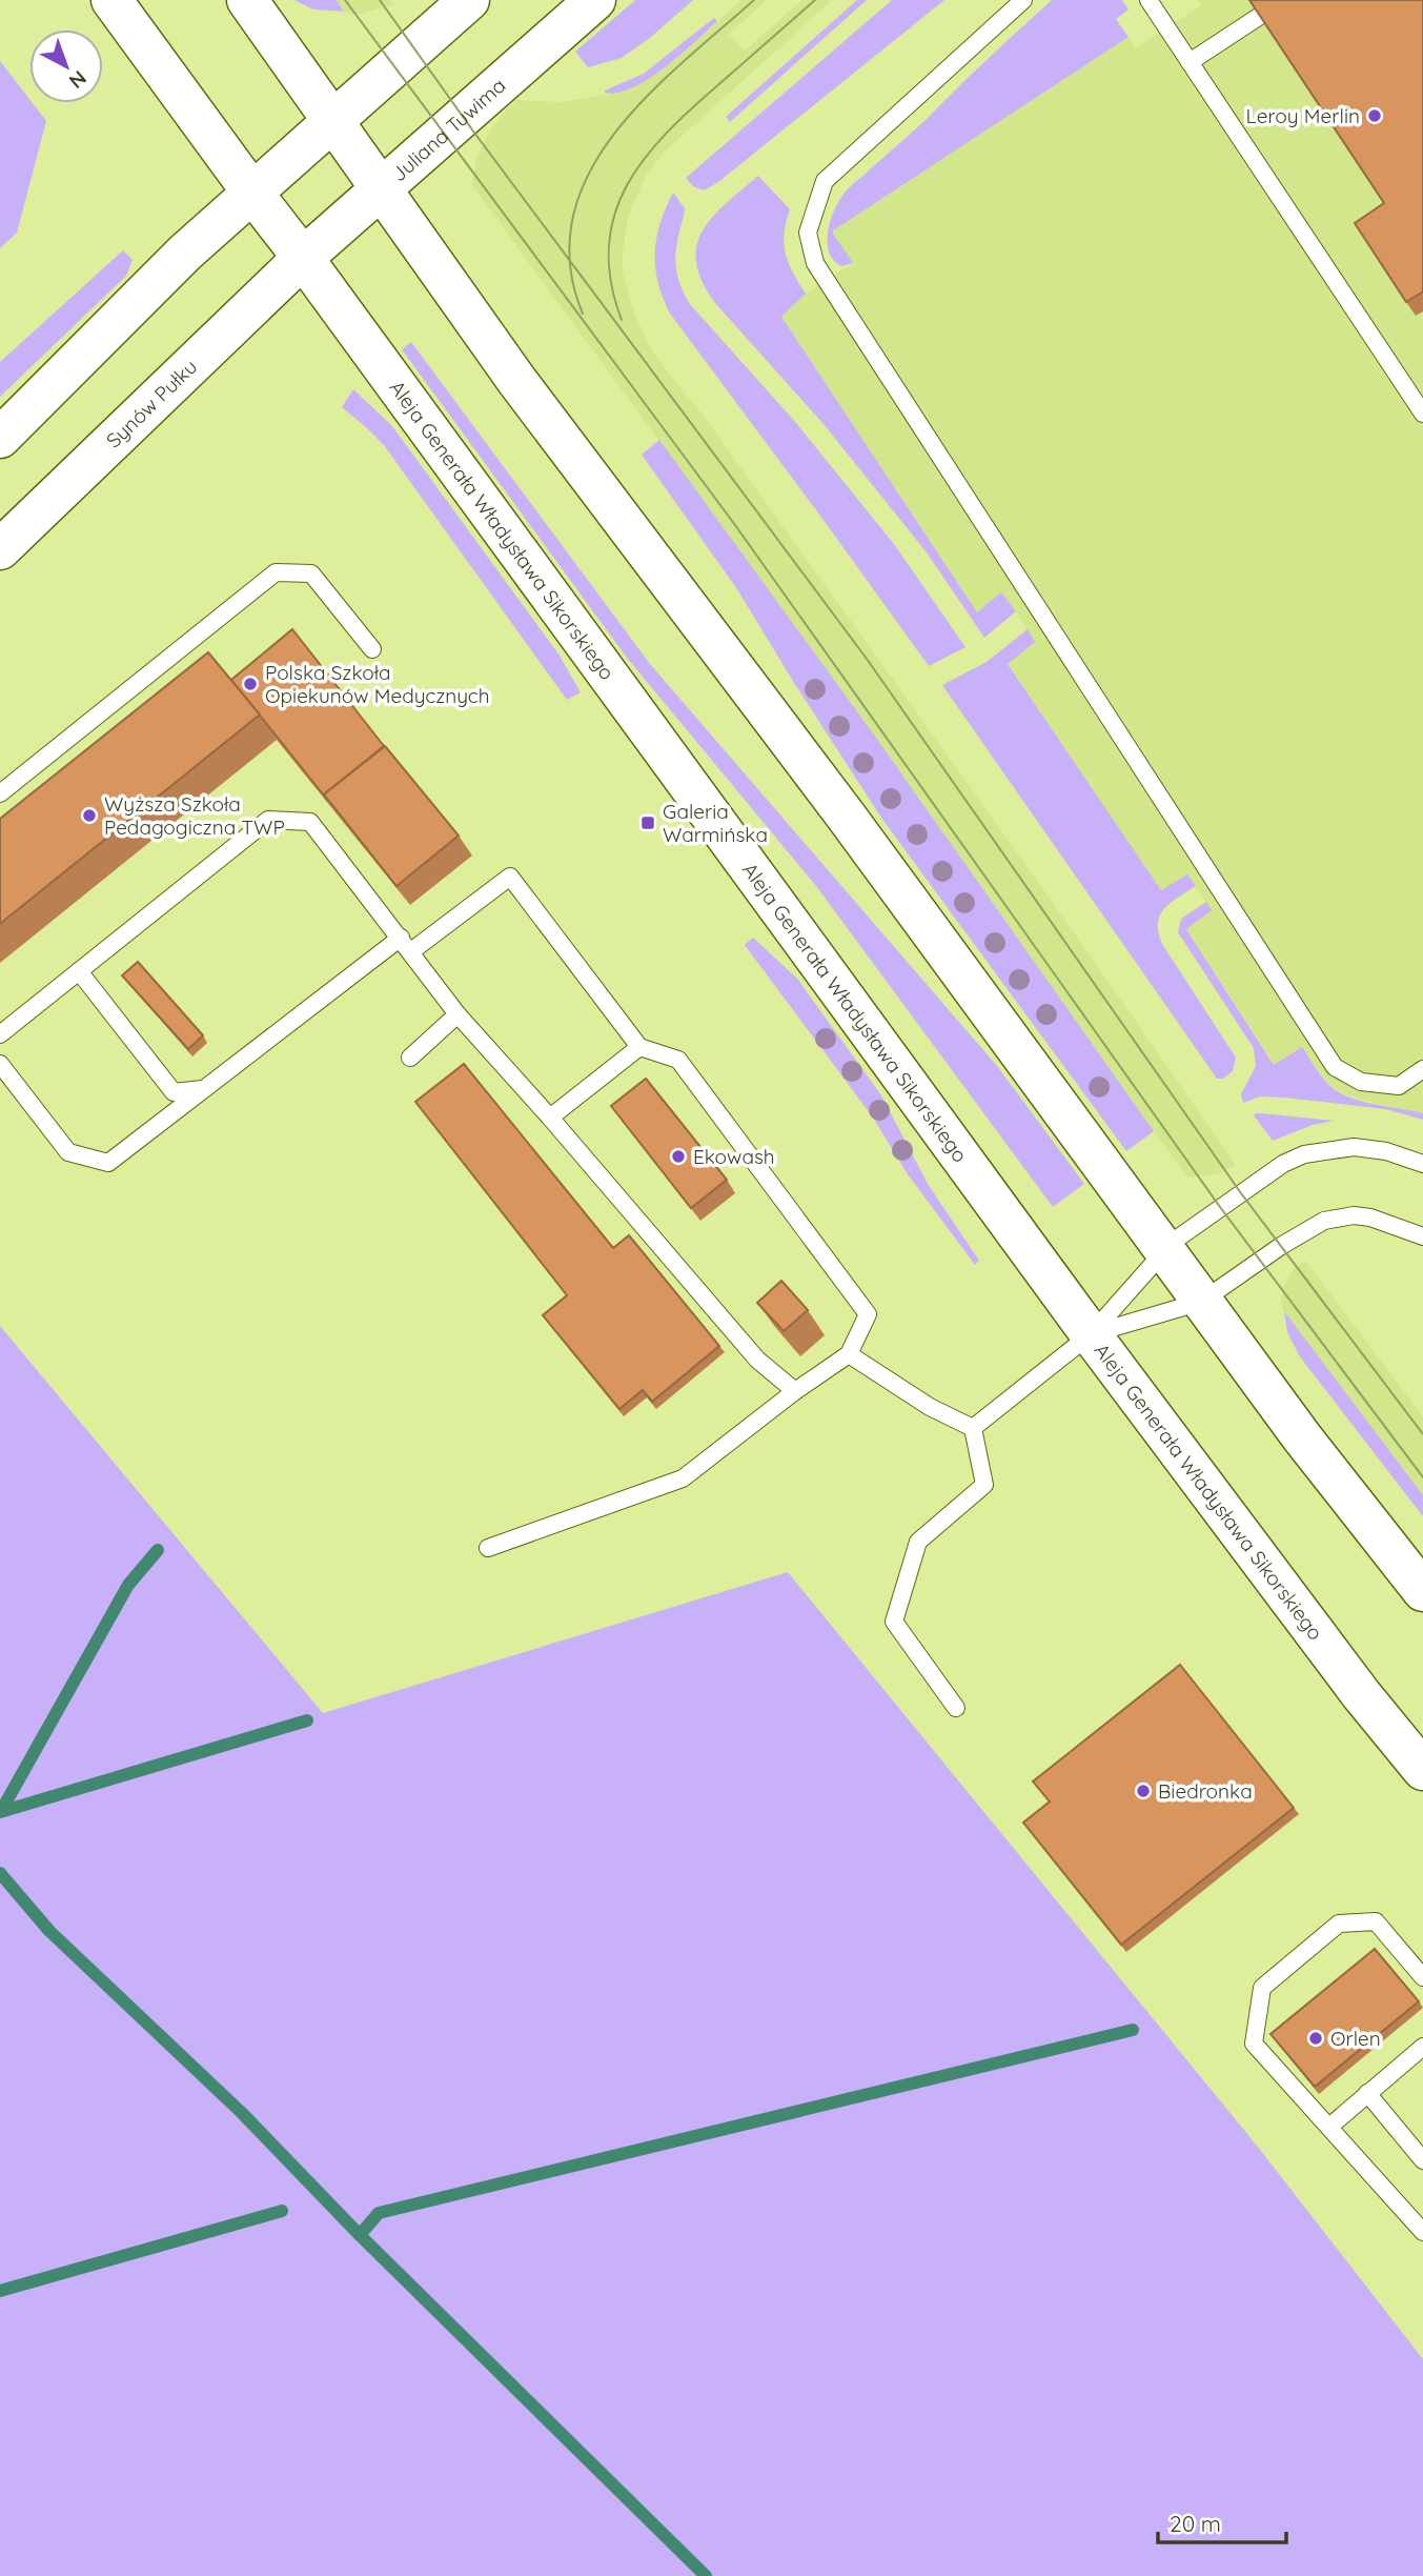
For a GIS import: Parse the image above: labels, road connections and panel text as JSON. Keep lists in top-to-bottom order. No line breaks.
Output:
{"streets":{"main road":["Juliana Tuwima","Synów Pułku","Aleja Generała Władysława Sikorskiego"]},"crossings":[["Juliana Tuwima","Synów Pułku"],["Juliana Tuwima","Aleja Generała Władysława Sikorskiego"],["Synów Pułku","Aleja Generała Władysława Sikorskiego"]],"places":{"other":["Leroy Merlin","Polska Szkoła Opiekunów Medycznych","Wyższa Szkoła Pedagogiczna TWP","Ekowash","Biedronka","Orlen"],"transit":["Galeria Warmińska"]},"scale_bar":"20 m","north":"bottom right"}
